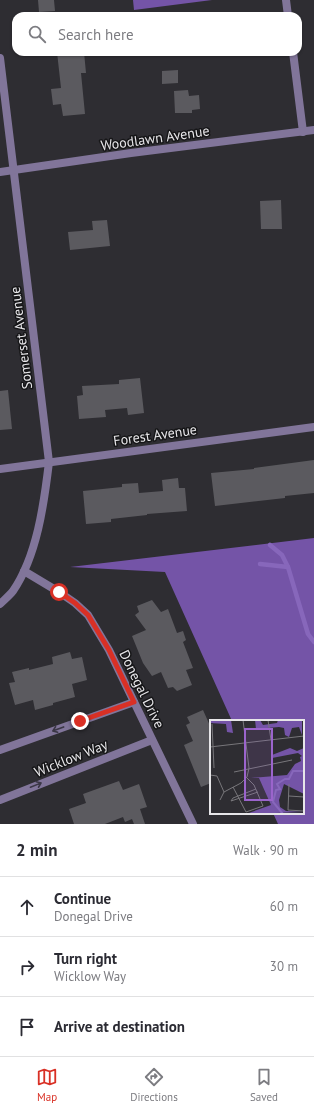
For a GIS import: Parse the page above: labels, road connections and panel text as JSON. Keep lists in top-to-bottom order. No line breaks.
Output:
{"streets":{"street":["Woodlawn Avenue","Somerset Avenue","Forest Avenue","Donegal Drive","Wicklow Way"]},"crossings":[["Woodlawn Avenue","Somerset Avenue"],["Somerset Avenue","Forest Avenue"],["Somerset Avenue","Donegal Drive"],["Donegal Drive","Wicklow Way"]],"page":{"search":"Search here","heading":["2 min","Walk · 90 m"],"list":[["Continue","Donegal Drive","60 m"],["Turn right","Wicklow Way","30 m"],"Arrive at destination"],"nav":["Map","Directions","Saved"]}}
